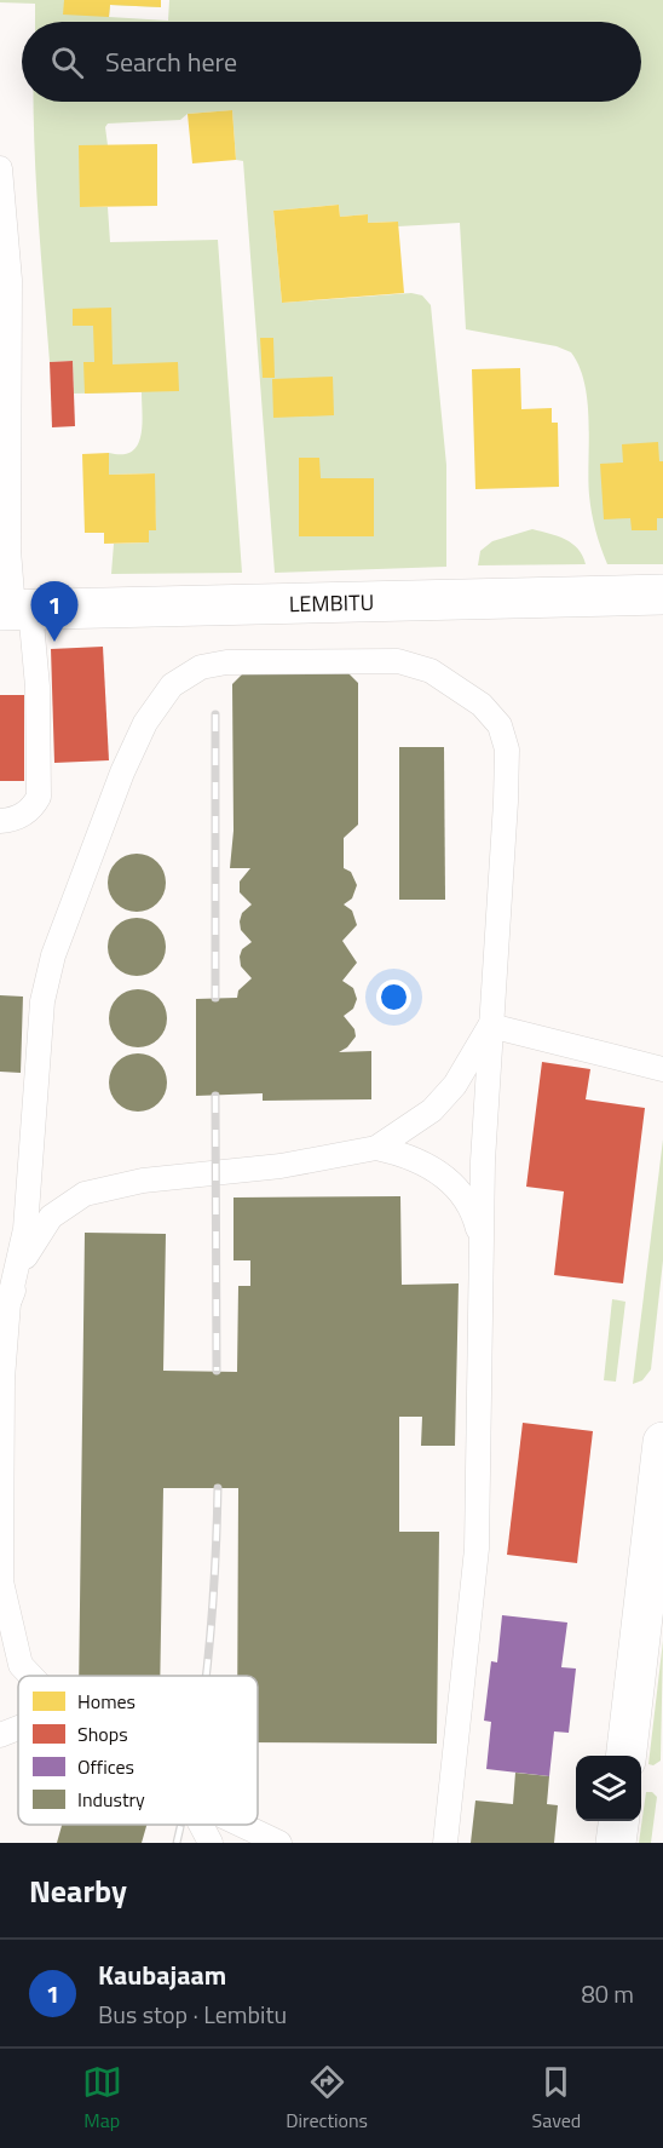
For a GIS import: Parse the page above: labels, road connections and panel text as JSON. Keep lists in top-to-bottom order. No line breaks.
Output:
{"streets":{"street":["LEMBITU"]},"legend":["Homes","Shops","Offices","Industry"],"page":{"search":"Search here","pins":"1","heading":"Nearby","list":[{"mark":"1","name":"Kaubajaam","note":"Bus stop · Lembitu","value":"80 m"}],"nav":["Map","Directions","Saved"]}}
